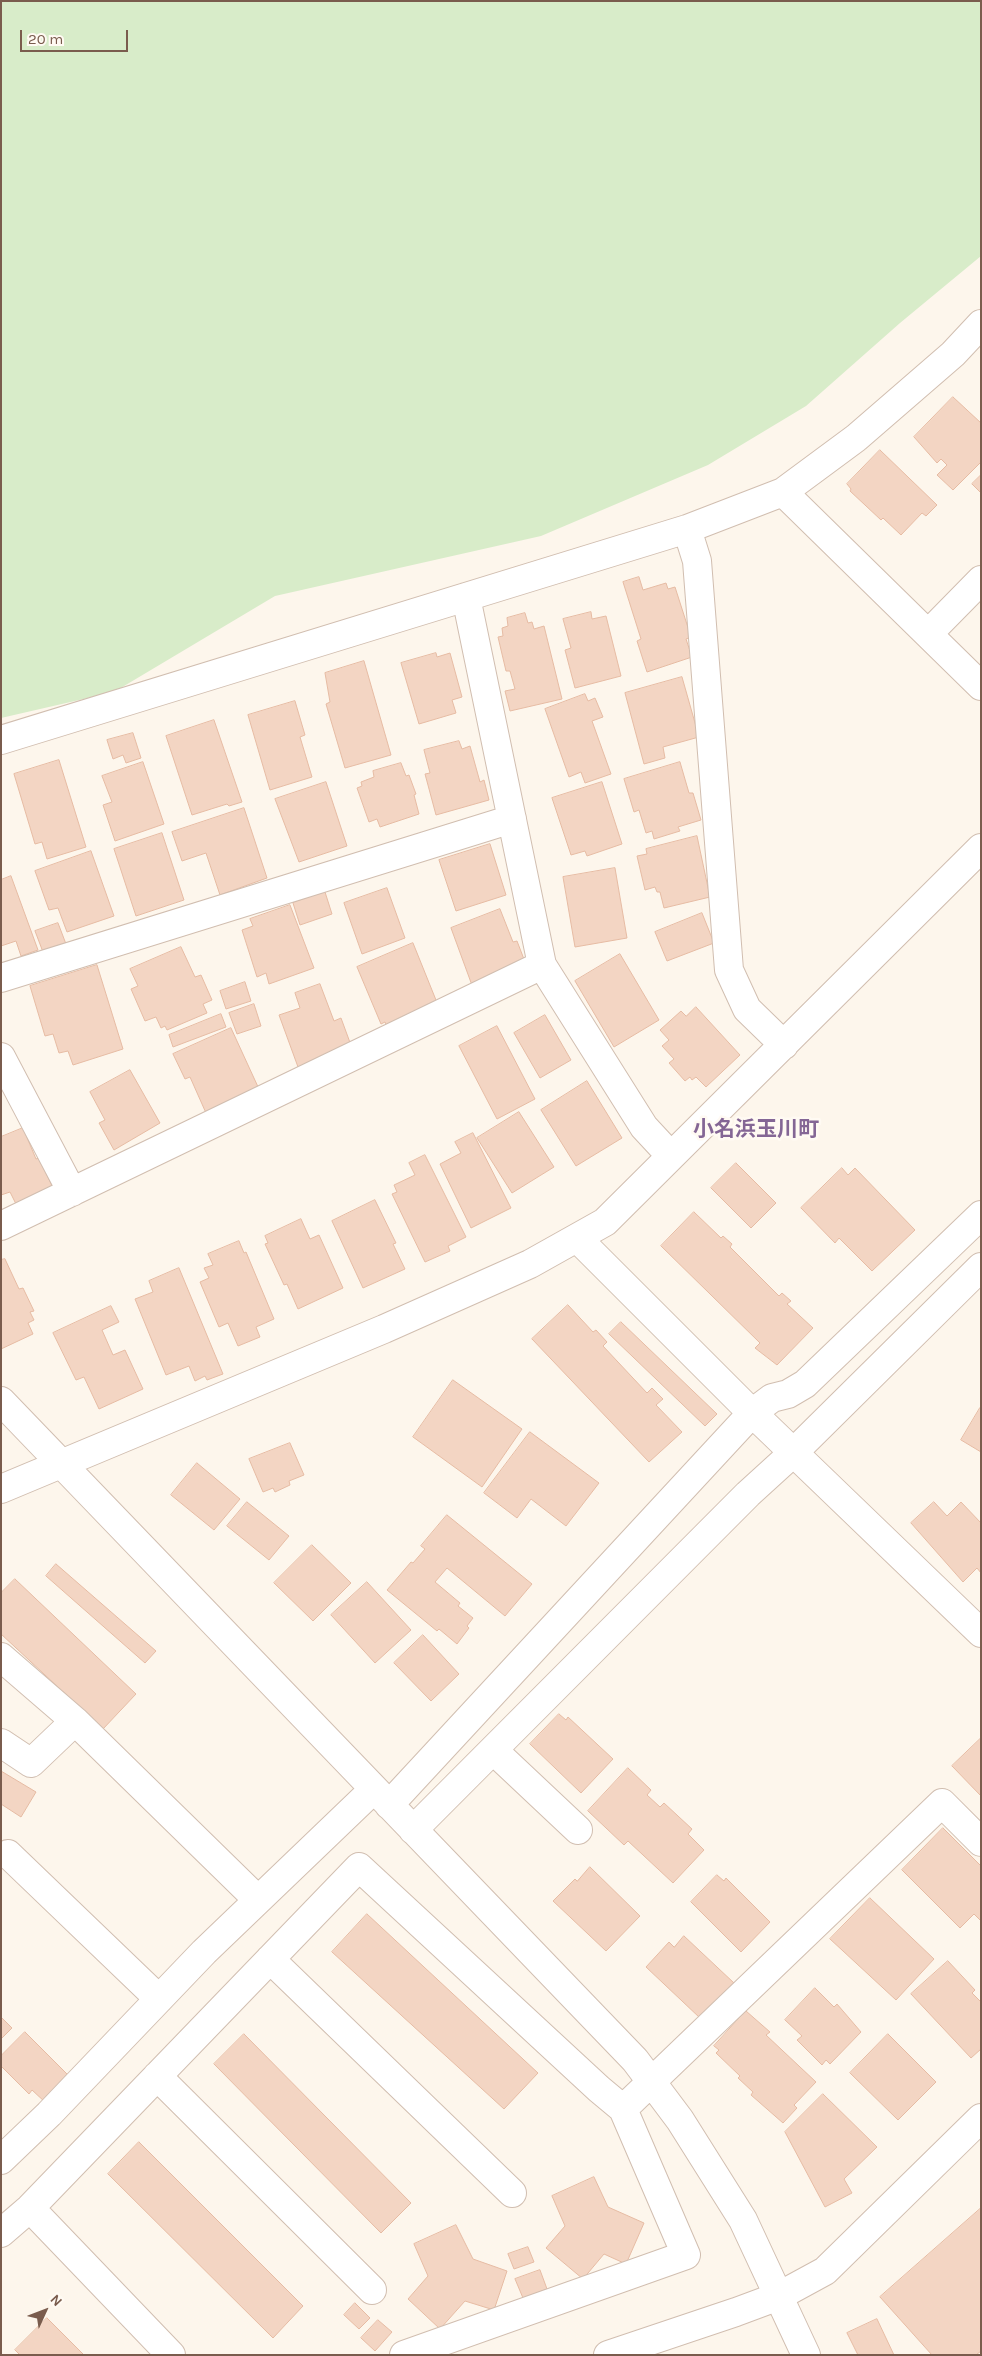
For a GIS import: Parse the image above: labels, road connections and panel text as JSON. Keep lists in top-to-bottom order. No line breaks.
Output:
{"districts":["小名浜玉川町"],"scale_bar":"20 m","north":"top right"}
